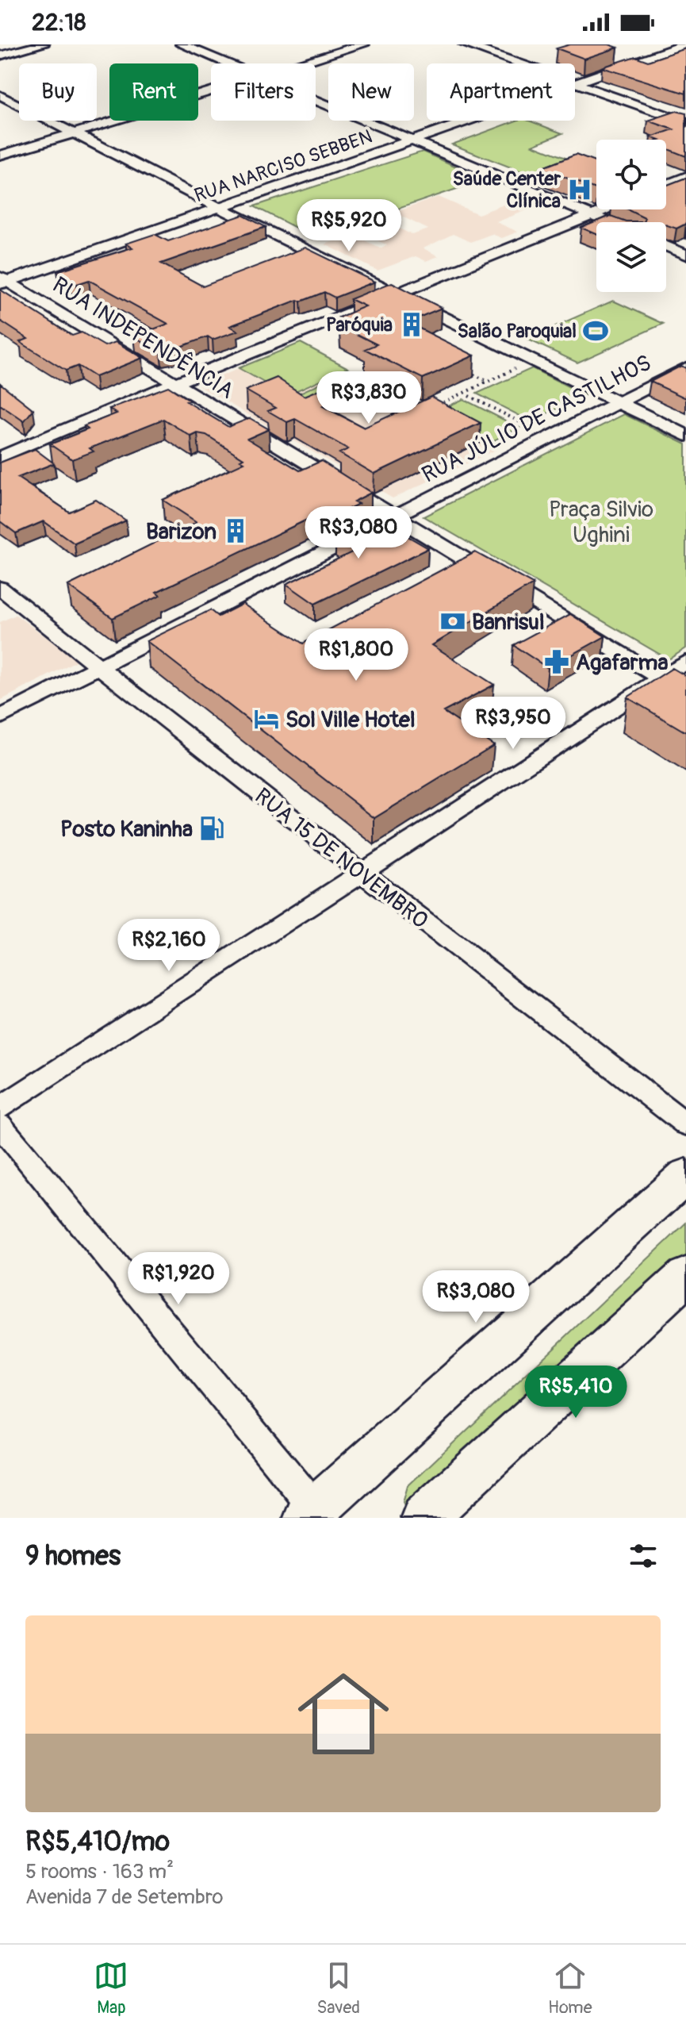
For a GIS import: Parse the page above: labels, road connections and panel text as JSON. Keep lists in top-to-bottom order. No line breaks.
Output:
{"streets":{"street":["RUA NARCISO SEBBEN","RUA INDEPENDÊNCIA","RUA JÚLIO DE CASTILHOS","RUA 15 DE NOVEMBRO"]},"crossings":[["RUA NARCISO SEBBEN","RUA INDEPENDÊNCIA"],["RUA INDEPENDÊNCIA","RUA JÚLIO DE CASTILHOS"],["RUA JÚLIO DE CASTILHOS","RUA 15 DE NOVEMBRO"]],"parks":["Praça Silvio Ughini"],"places":{"hospital":["Saúde Center Clínica"],"building":["Paróquia","Barizon"],"sports":["Salão Paroquial"],"bank":["Banrisul"],"pharmacy":["Agafarma"],"hotel":["Sol Ville Hotel"],"fuel station":["Posto Kaninha"]},"page":{"status":"22:18","chip":["Buy","Rent","Filters","New","Apartment"],"price":["R$5,920","R$3,830","R$3,080","R$1,800","R$3,950","R$2,160","R$1,920","R$3,080","R$5,410"],"heading":"9 homes","list":[{"name":"R$5,410/mo","note":"5 rooms · 163 m² · Avenida 7 de Setembro"}],"tabs":["Map","Saved","Home"]}}
